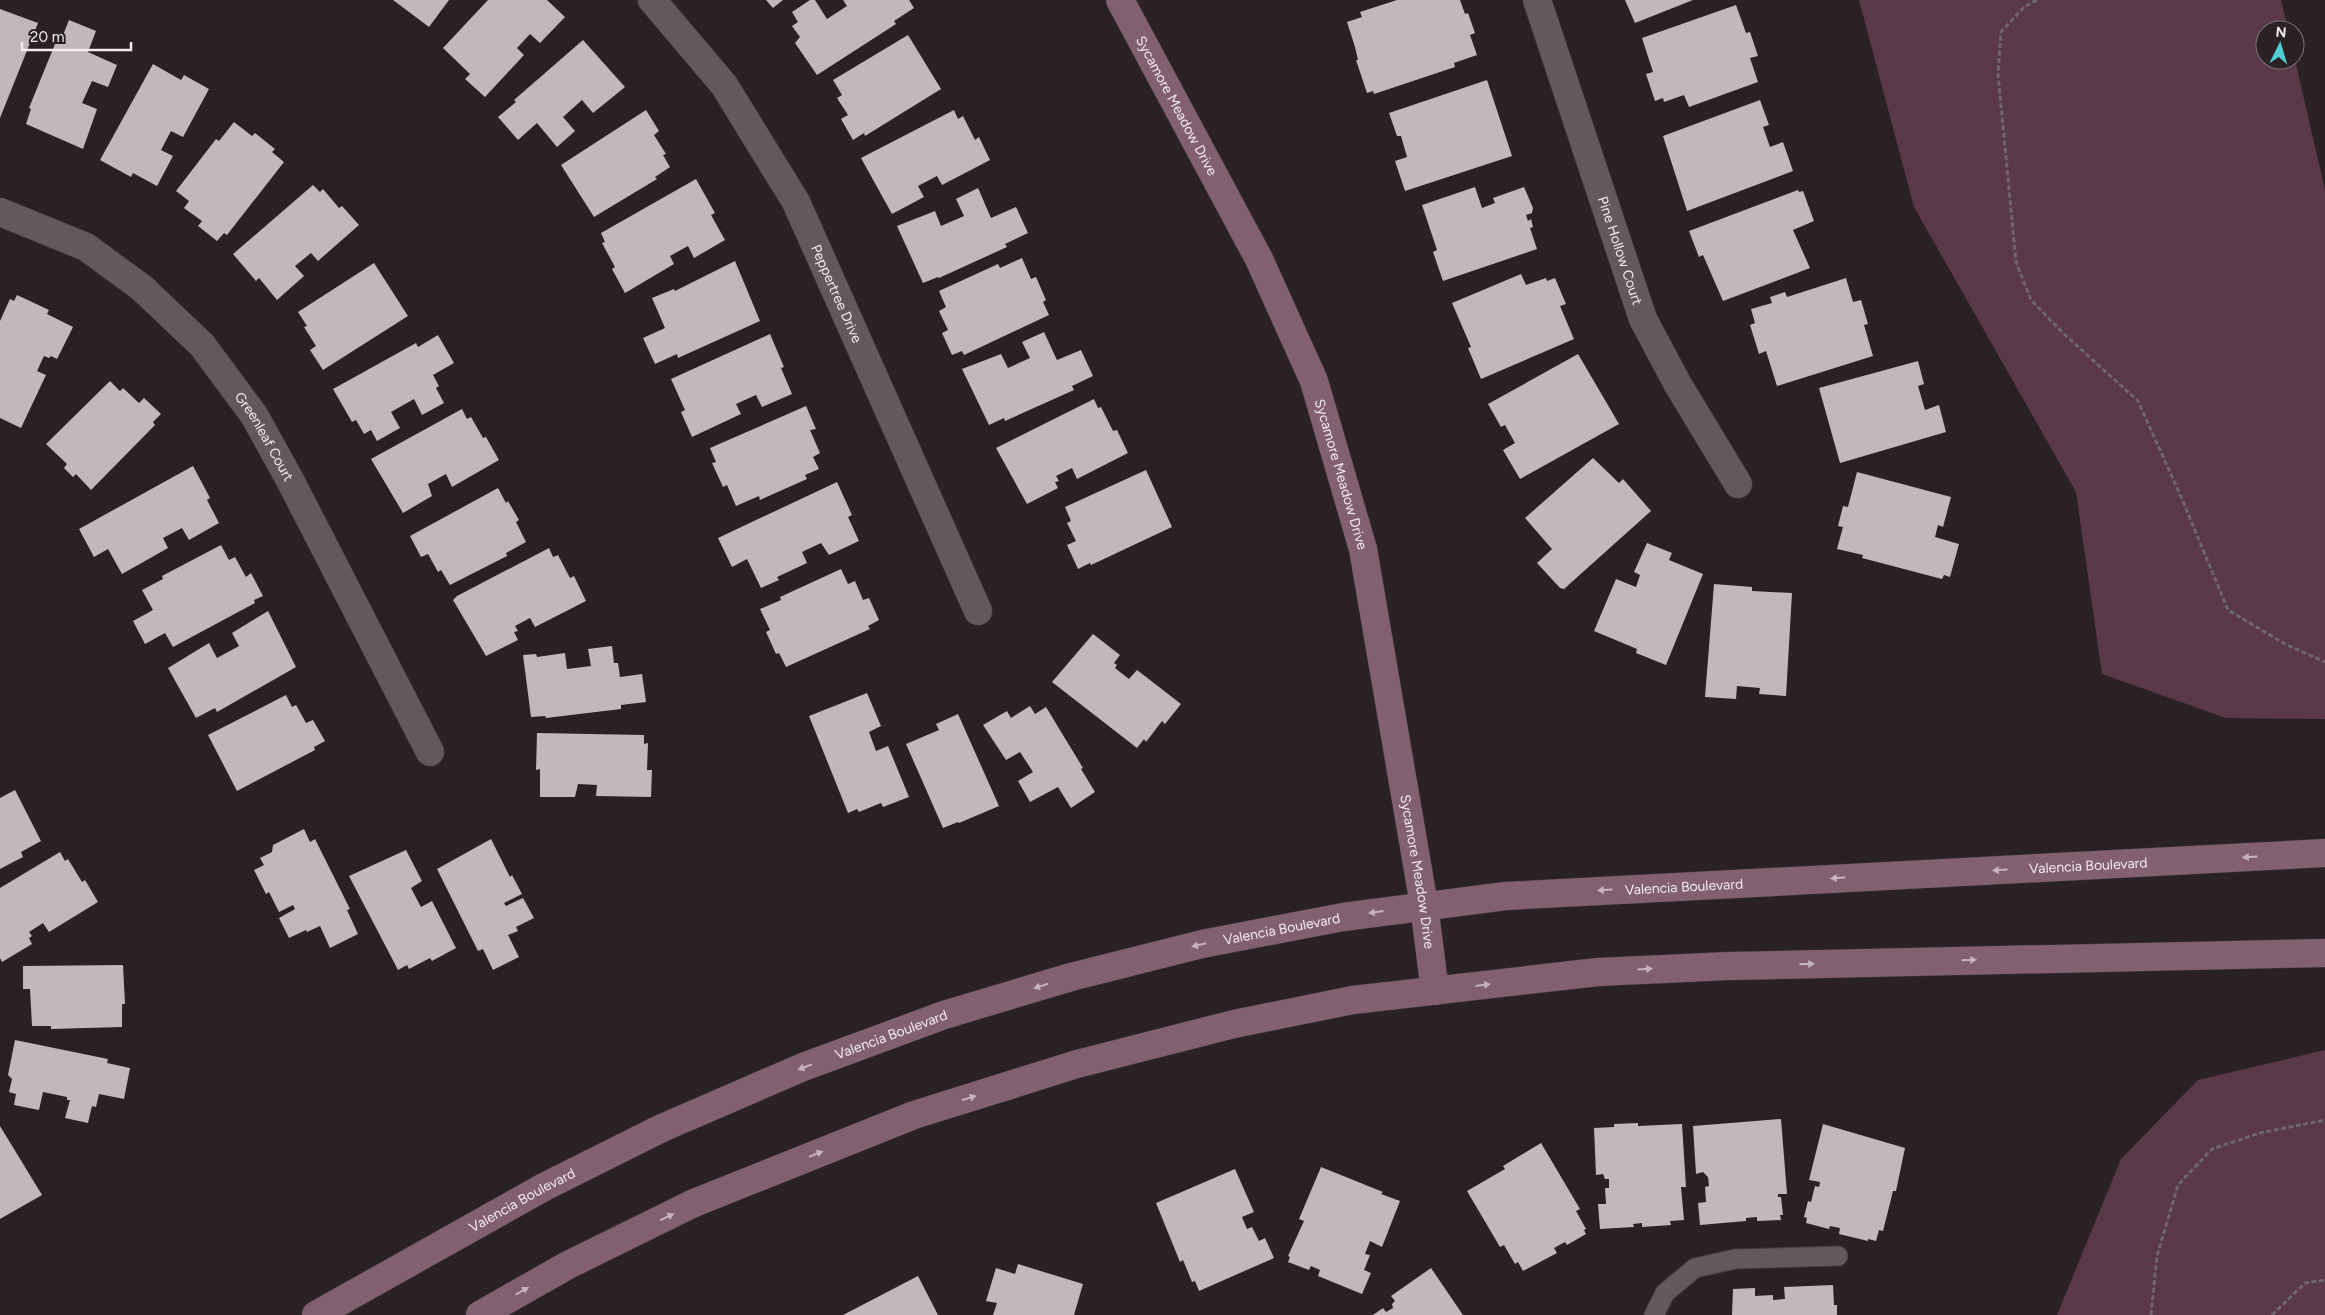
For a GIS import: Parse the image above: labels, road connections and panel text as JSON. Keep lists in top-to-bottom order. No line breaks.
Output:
{"streets":{"street":["Sycamore Meadow Drive","Pine Hollow Court","Peppertree Drive","Greenleaf Court","Valencia Boulevard"]},"crossings":[["Sycamore Meadow Drive","Valencia Boulevard"]],"scale_bar":"20 m","north":"top"}
